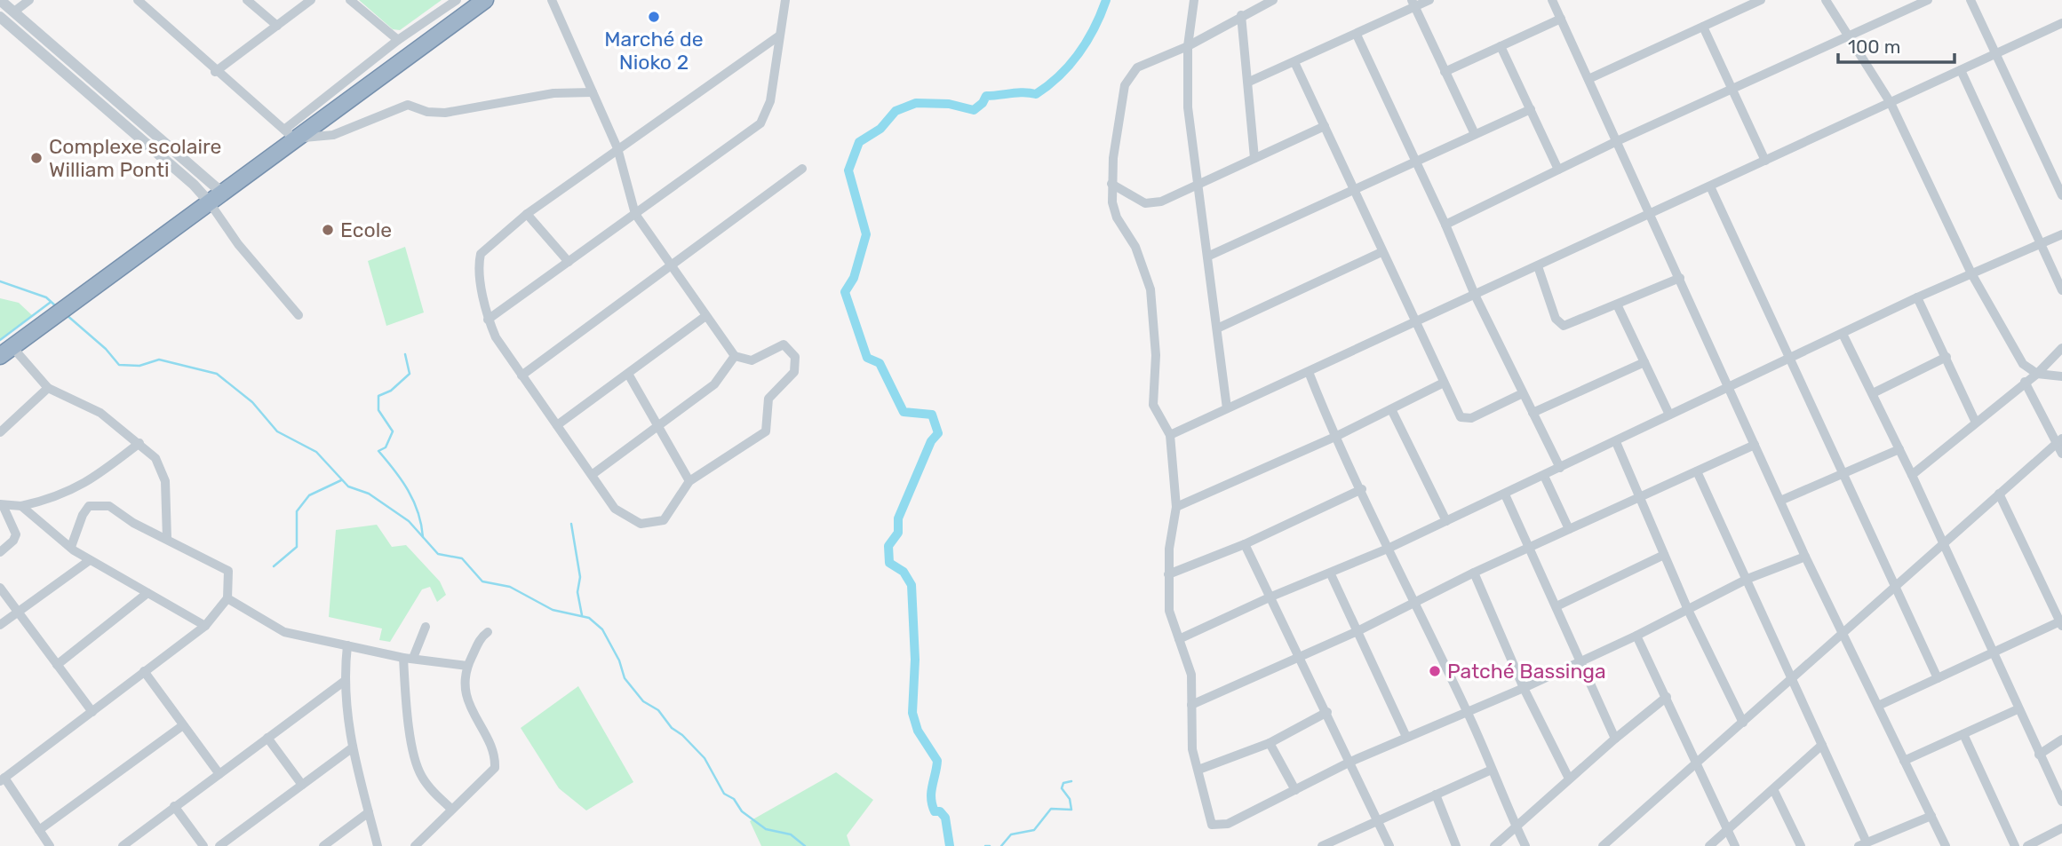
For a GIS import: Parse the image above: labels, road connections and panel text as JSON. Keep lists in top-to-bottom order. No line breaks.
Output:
{"places":["Marché de Nioko 2","Complexe scolaire William Ponti","Ecole","Patché Bassinga"],"scale_bar":"100 m"}
